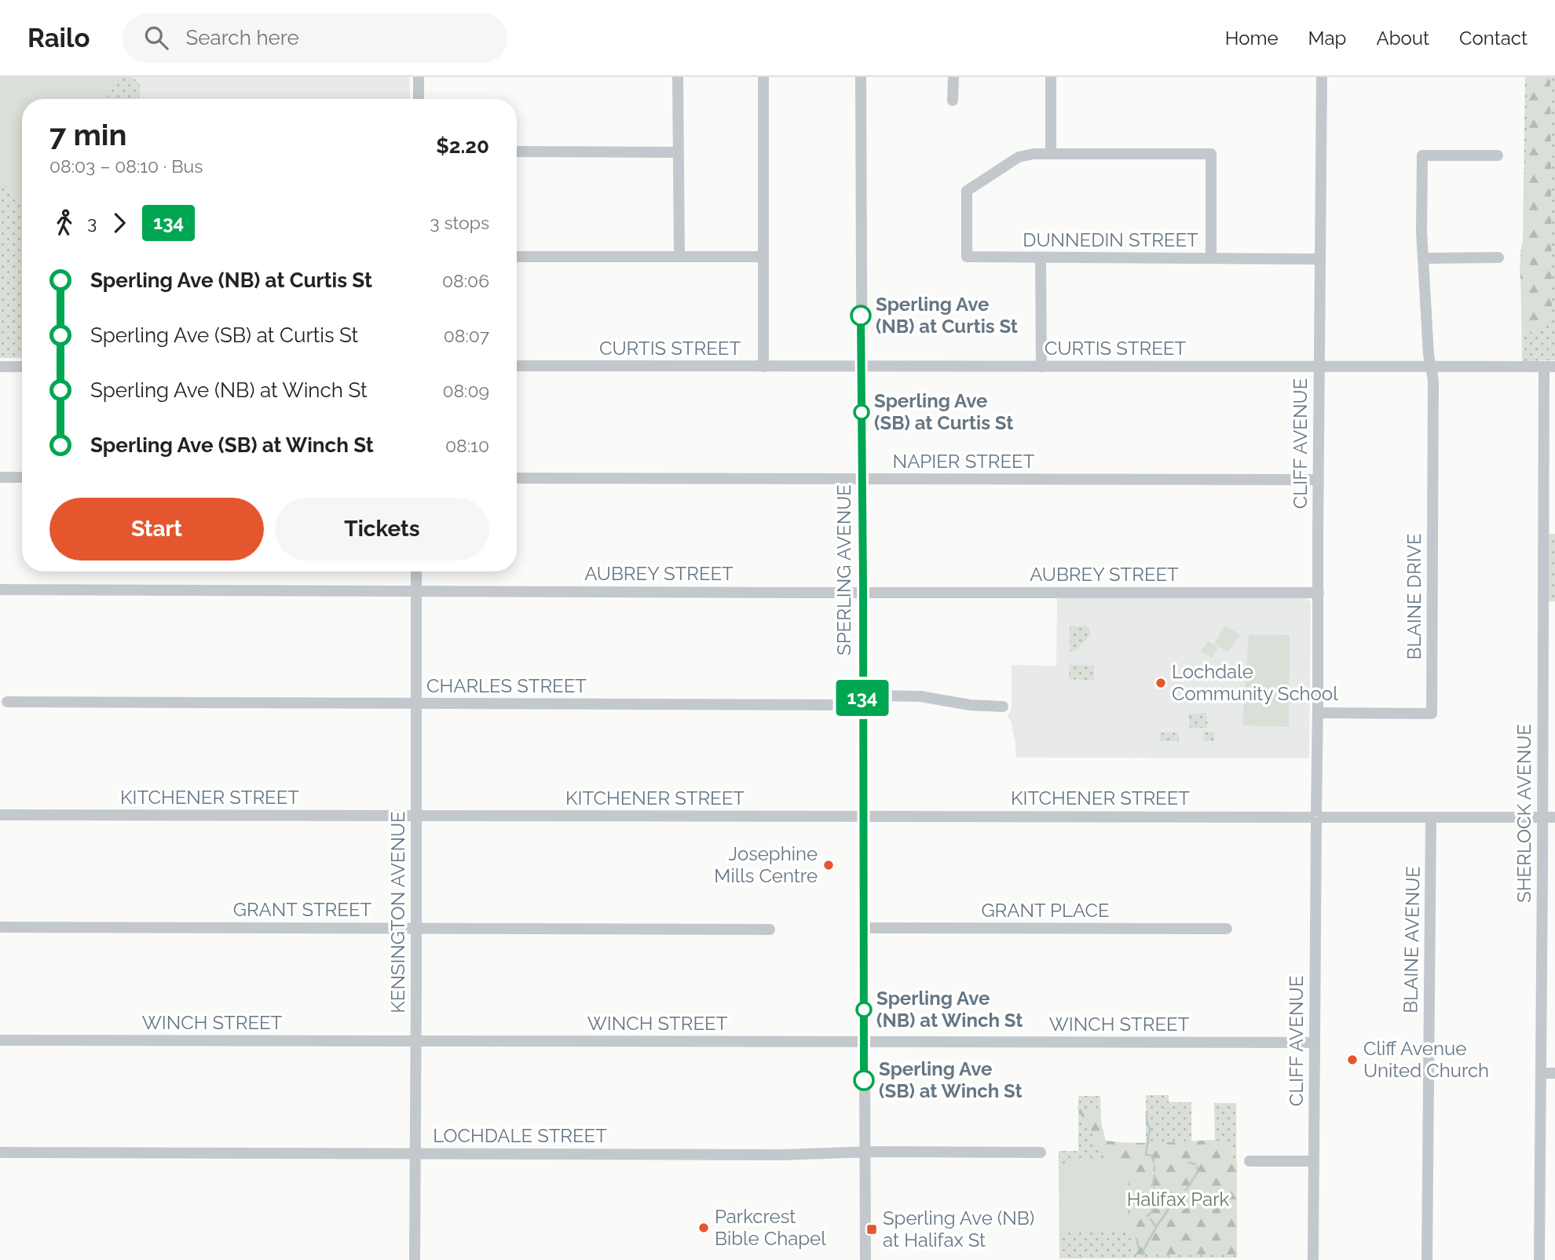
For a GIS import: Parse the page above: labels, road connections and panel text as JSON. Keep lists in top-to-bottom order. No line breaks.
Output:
{"streets":{"street":["DUNNEDIN STREET","CURTIS STREET","CLIFF AVENUE","NAPIER STREET","SPERLING AVENUE","AUBREY STREET","BLAINE DRIVE","CHARLES STREET","KITCHENER STREET","SHERLOCK AVENUE","GRANT STREET","GRANT PLACE","KENSINGTON AVENUE","BLAINE AVENUE","WINCH STREET","LOCHDALE STREET"]},"crossings":[["DUNNEDIN STREET","CLIFF AVENUE"],["CURTIS STREET","CLIFF AVENUE"],["CURTIS STREET","SPERLING AVENUE"],["CURTIS STREET","BLAINE DRIVE"],["CURTIS STREET","SHERLOCK AVENUE"],["CLIFF AVENUE","NAPIER STREET"],["CLIFF AVENUE","AUBREY STREET"],["CLIFF AVENUE","BLAINE DRIVE"],["CLIFF AVENUE","KITCHENER STREET"],["CLIFF AVENUE","WINCH STREET"],["NAPIER STREET","SPERLING AVENUE"],["SPERLING AVENUE","AUBREY STREET"],["SPERLING AVENUE","CHARLES STREET"],["SPERLING AVENUE","KITCHENER STREET"],["SPERLING AVENUE","GRANT PLACE"],["SPERLING AVENUE","WINCH STREET"],["SPERLING AVENUE","LOCHDALE STREET"],["AUBREY STREET","KENSINGTON AVENUE"],["CHARLES STREET","KENSINGTON AVENUE"],["KITCHENER STREET","SHERLOCK AVENUE"],["KITCHENER STREET","KENSINGTON AVENUE"],["KITCHENER STREET","BLAINE AVENUE"],["GRANT STREET","KENSINGTON AVENUE"],["KENSINGTON AVENUE","WINCH STREET"],["KENSINGTON AVENUE","LOCHDALE STREET"]],"parks":["Halifax Park"],"places":{"other":["Sperling Ave (NB) at Curtis St","Sperling Ave (SB) at Curtis St","Lochdale Community School","Josephine Mills Centre","Sperling Ave (NB) at Winch St","Cliff Avenue United Church","Sperling Ave (SB) at Winch St","Parkcrest Bible Chapel"],"transit":["Sperling Ave (NB) at Halifax St"]},"lines":["bus line 134"],"page":{"header":"Railo","search":"Search here","nav":["Home","Map","About","Contact"],"on_map":"134","heading":["7 min","08:03 – 08:10 · Bus","$2.20"],"legs":["3","134","3 stops"],"list":[{"name":"Sperling Ave (NB) at Curtis St","value":"08:06"},{"name":"Sperling Ave (SB) at Curtis St","value":"08:07"},{"name":"Sperling Ave (NB) at Winch St","value":"08:09"},{"name":"Sperling Ave (SB) at Winch St","value":"08:10"}],"buttons":["Start","Tickets"]}}
